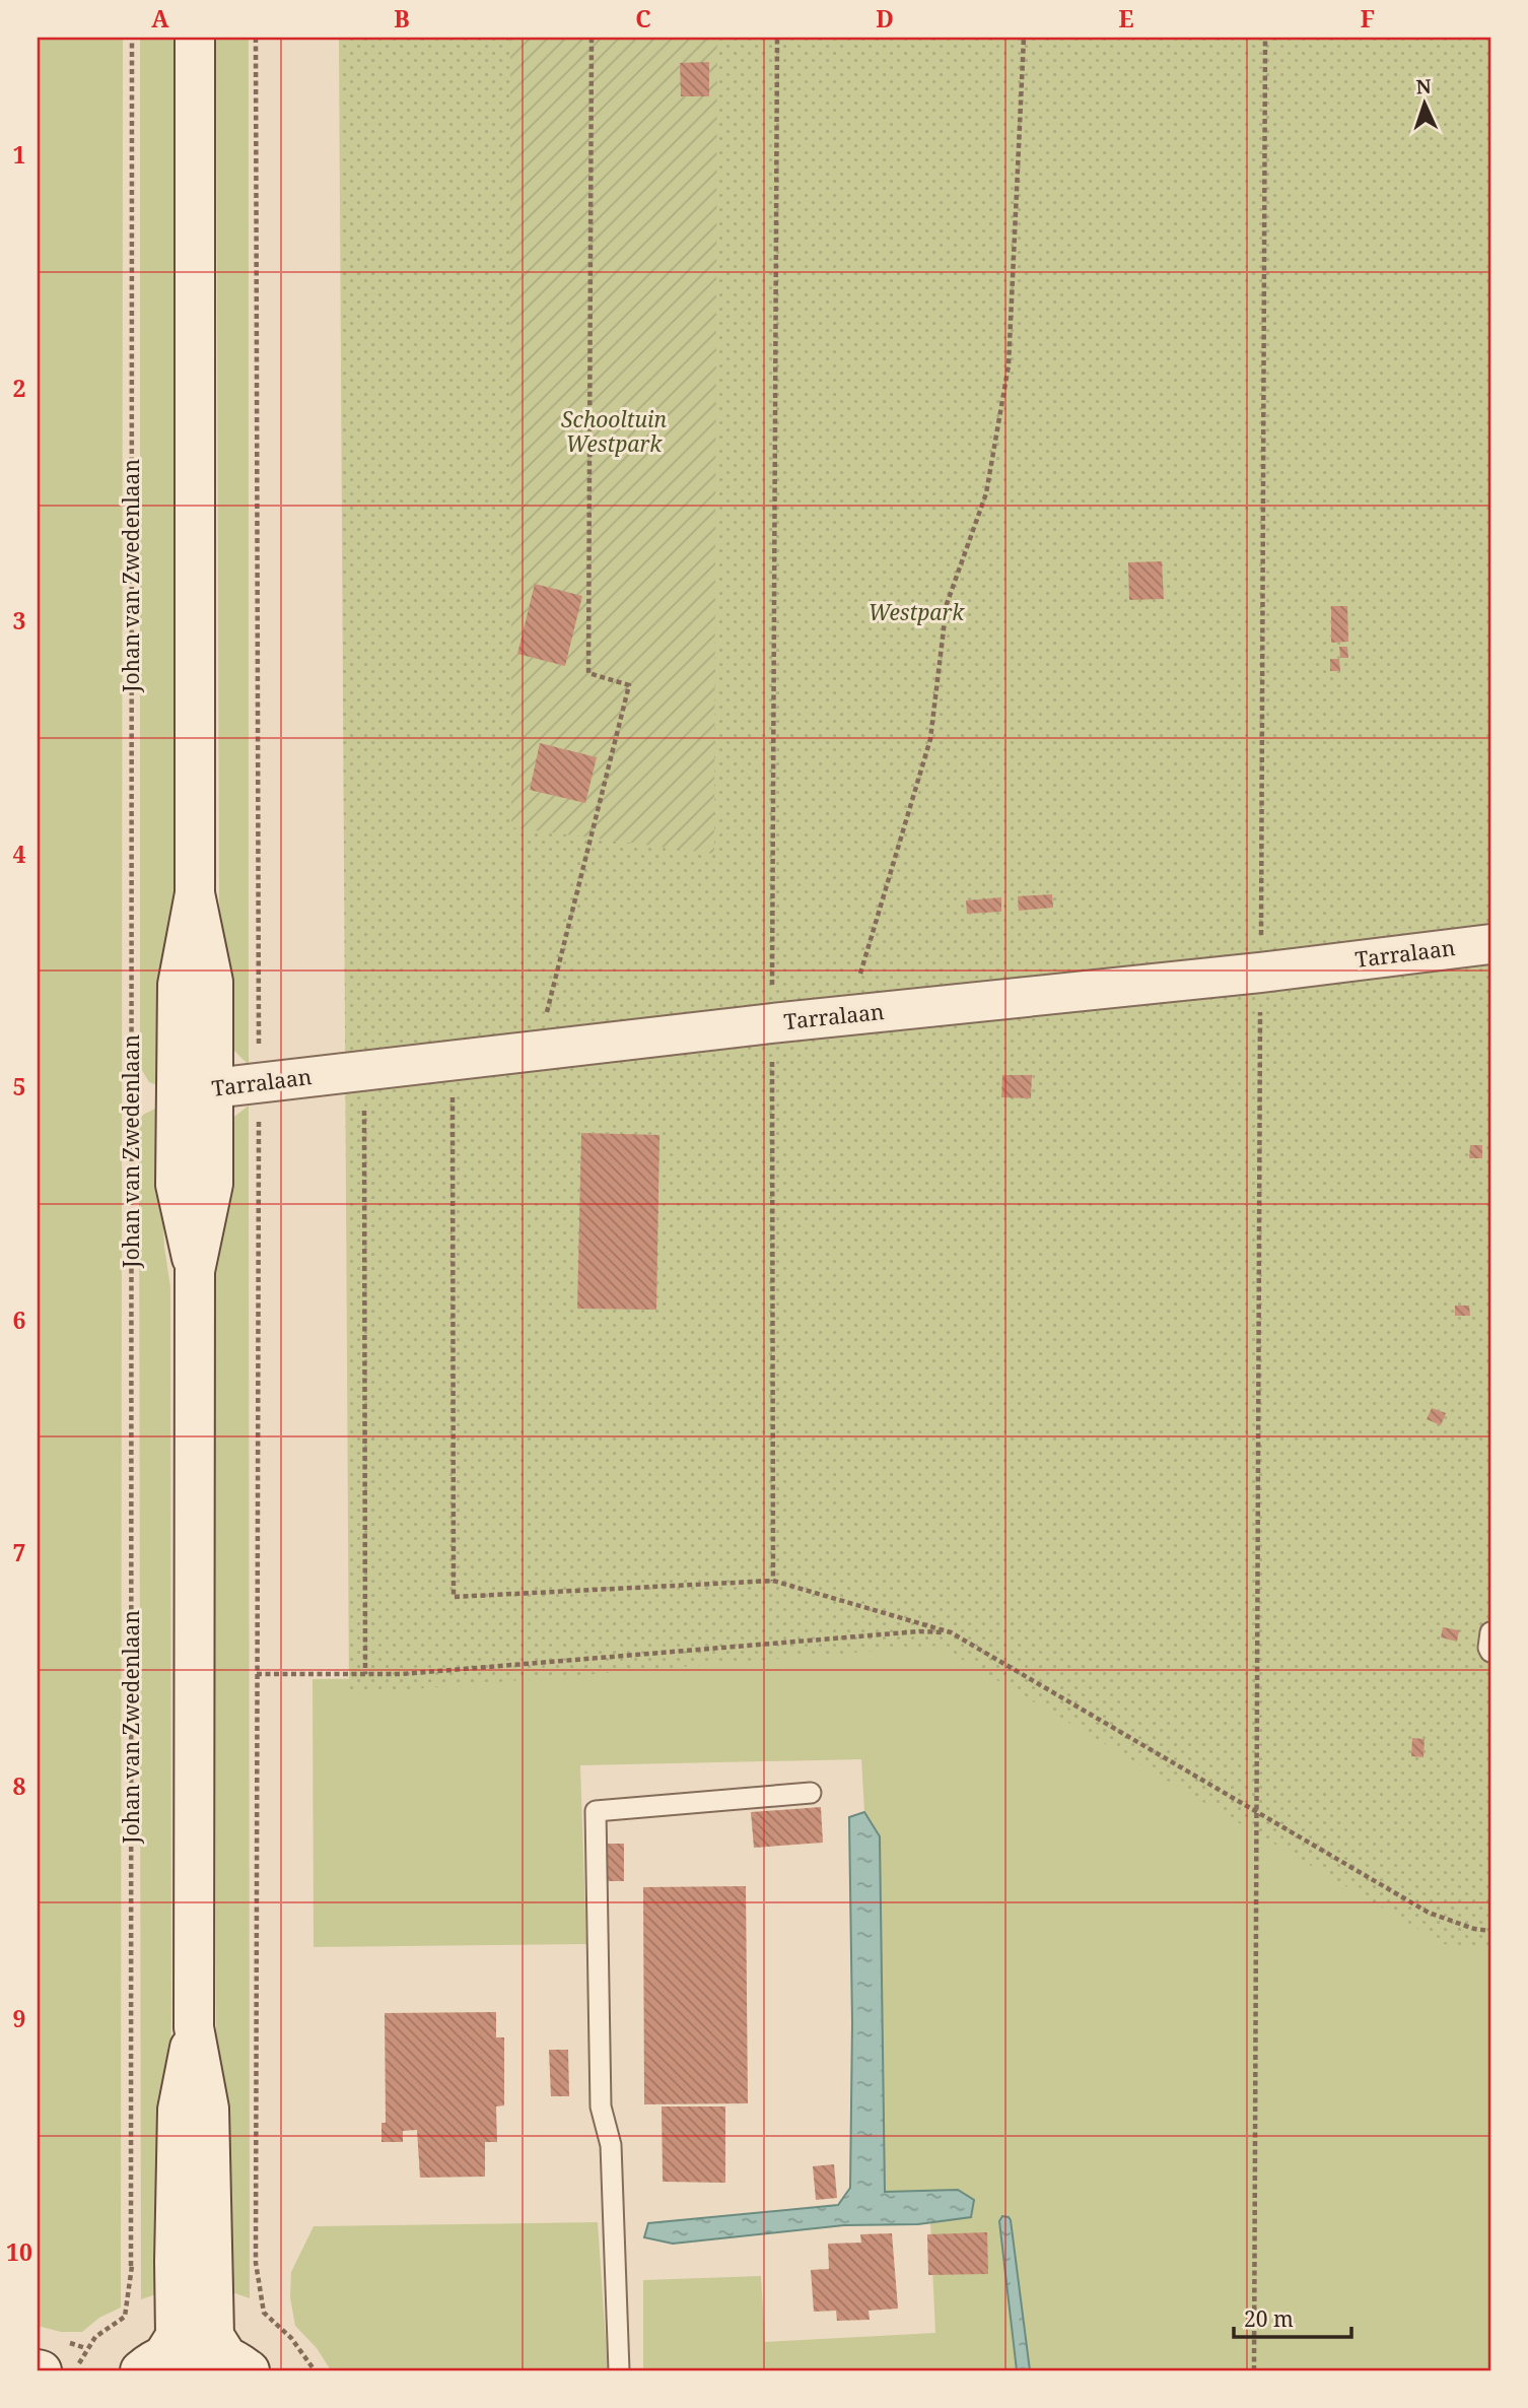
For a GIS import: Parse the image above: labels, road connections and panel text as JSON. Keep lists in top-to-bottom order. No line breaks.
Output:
{"streets":{"main road":["Johan van Zwedenlaan","Tarralaan"]},"crossings":[["Johan van Zwedenlaan","Tarralaan"]],"parks":["Schooltuin Westpark","Westpark"],"scale_bar":"20 m","north":"top","grid":{"columns":["A","B","C","D","E","F"],"rows":["1","2","3","4","5","6","7","8","9","10"]}}
